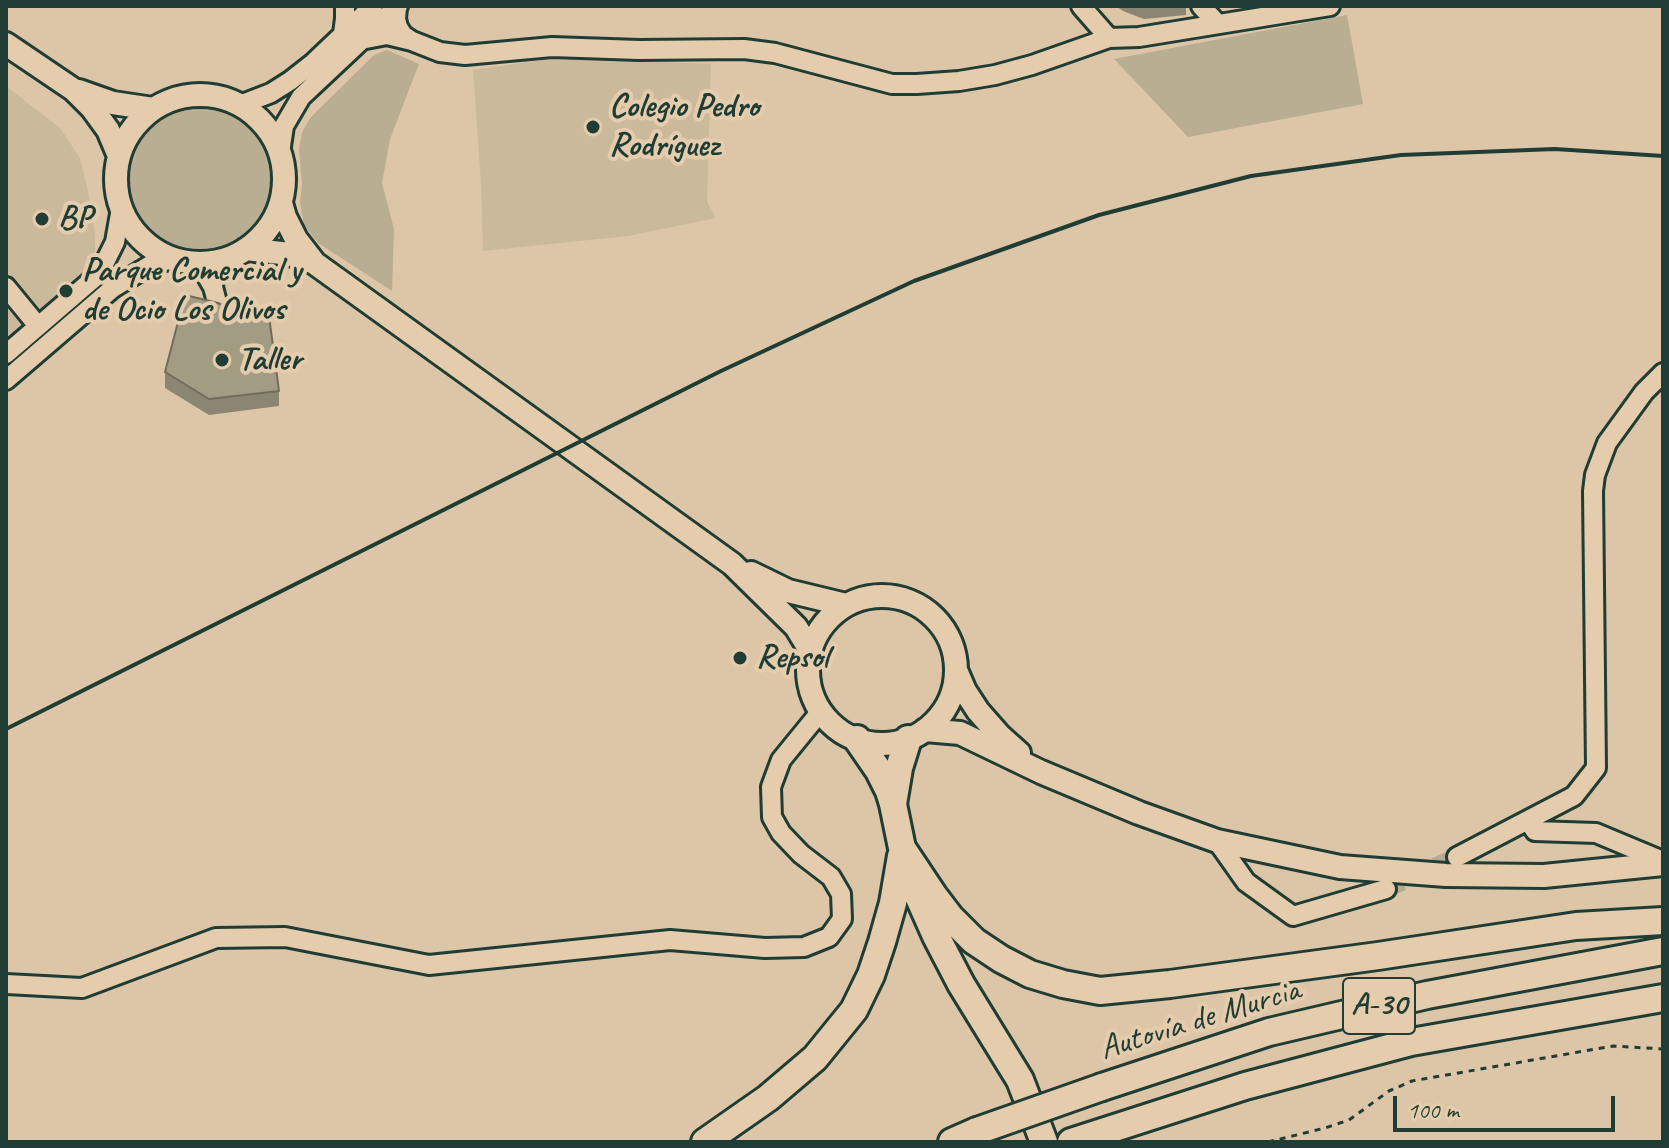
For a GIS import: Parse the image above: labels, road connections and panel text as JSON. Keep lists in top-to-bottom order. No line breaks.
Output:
{"streets":{"highway":["A-30","Autovía de Murcia"]},"places":["Colegio Pedro Rodríguez","BP","Parque Comercial y de Ocio Los Olivos","Taller","Repsol"],"scale_bar":"100 m"}
